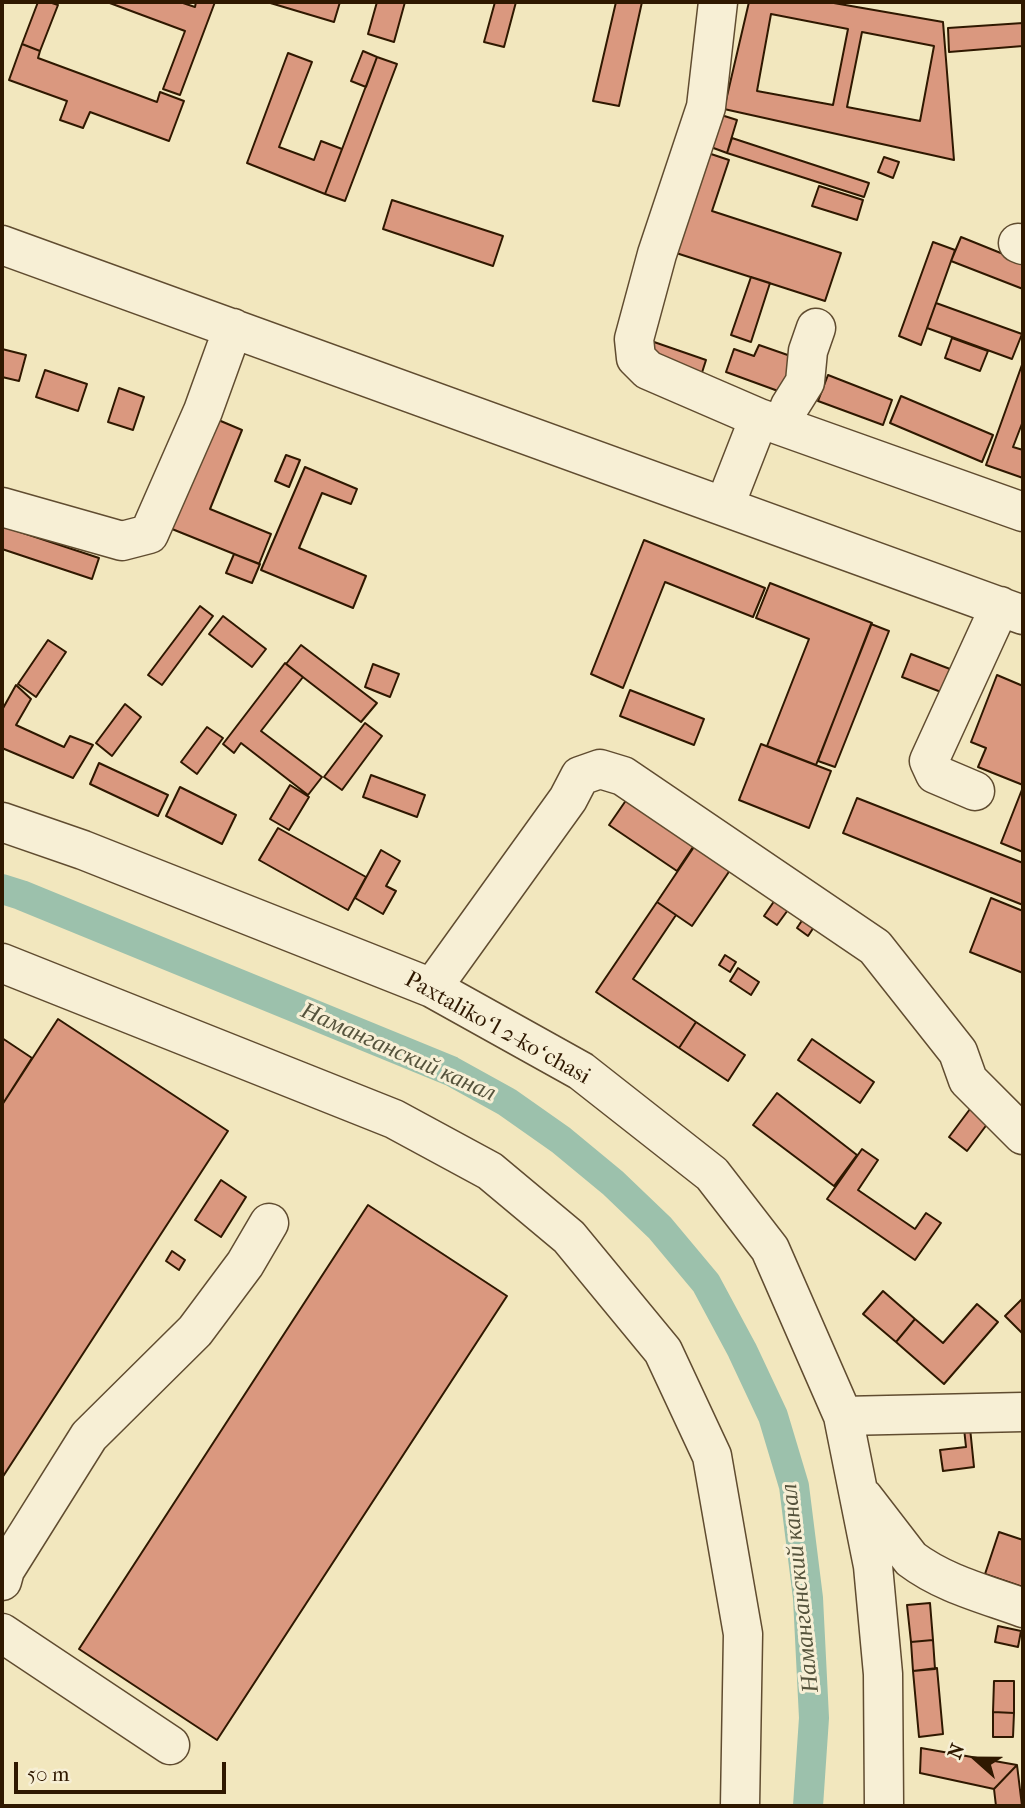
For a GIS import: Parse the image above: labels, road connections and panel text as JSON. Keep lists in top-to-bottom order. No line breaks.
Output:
{"streets":{"street":["Paxtalikoʻl 2-koʻchasi"]},"water":["Наманганский канал"],"scale_bar":"50 m","north":"left"}
